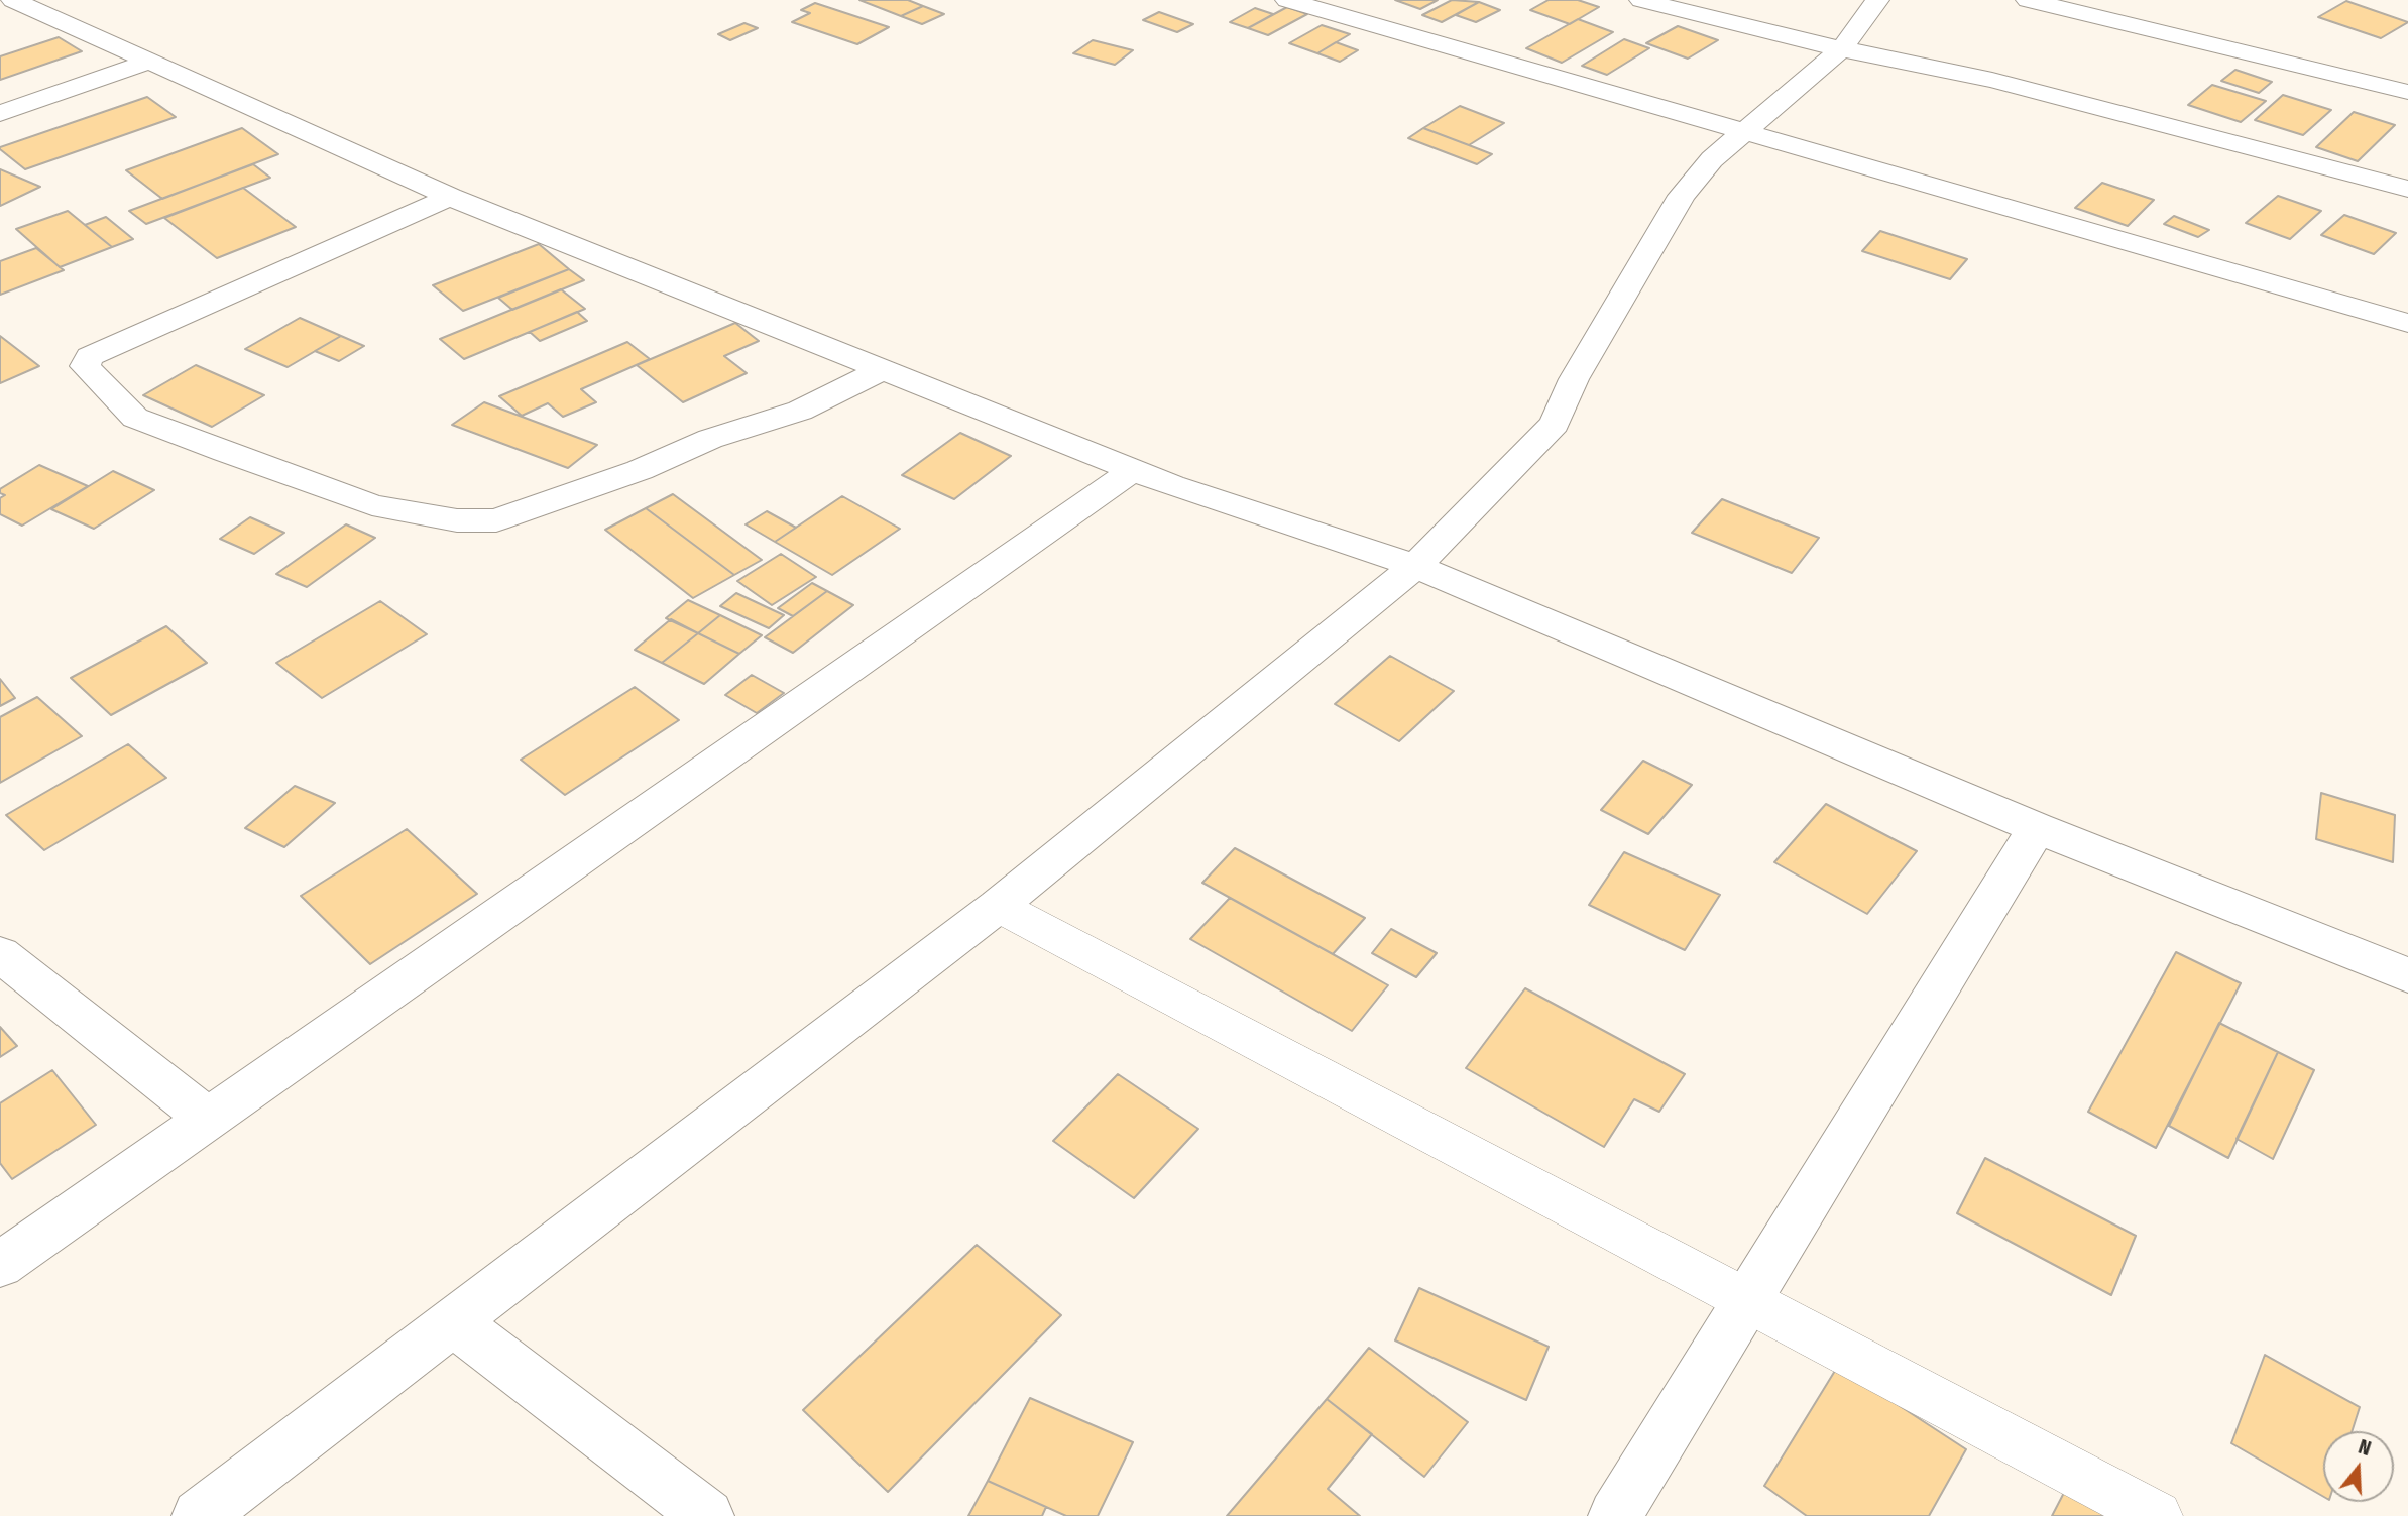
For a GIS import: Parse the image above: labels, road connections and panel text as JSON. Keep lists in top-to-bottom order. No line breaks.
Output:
{"north":"top"}
